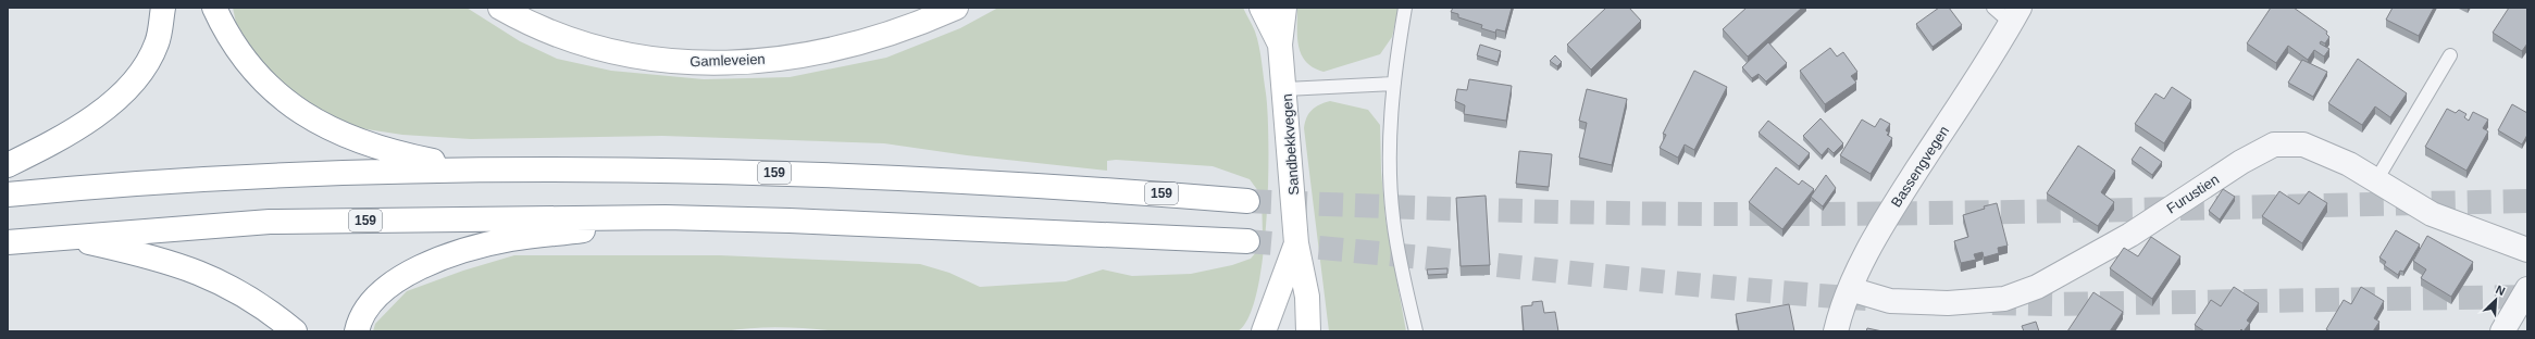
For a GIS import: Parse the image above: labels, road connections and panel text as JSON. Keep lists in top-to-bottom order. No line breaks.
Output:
{"streets":{"main road":["Gamleveien","Sandbekkvegen","159"],"street":["Bassengvegen","Furustien"]},"crossings":[["Bassengvegen","Furustien"]],"north":"top right"}
